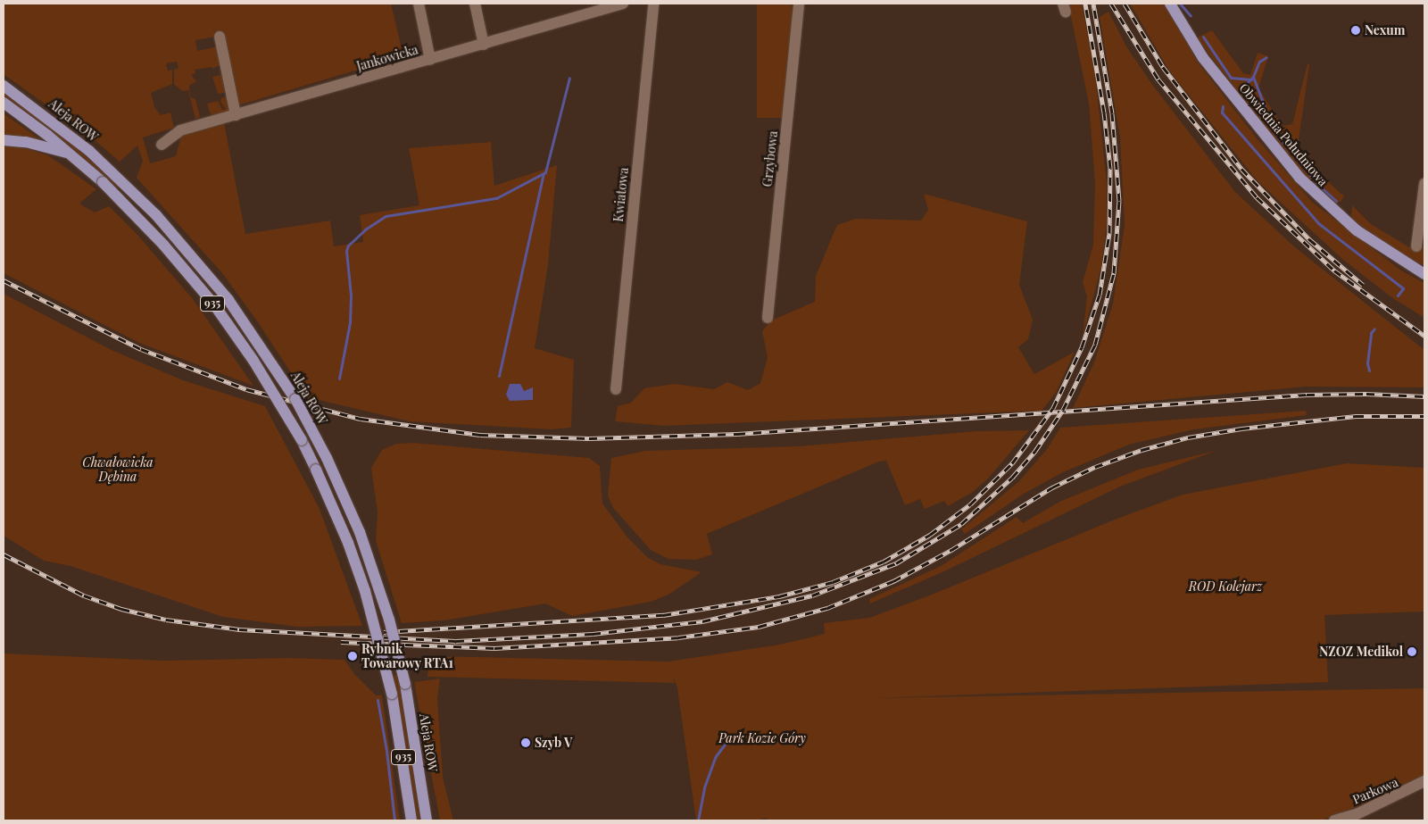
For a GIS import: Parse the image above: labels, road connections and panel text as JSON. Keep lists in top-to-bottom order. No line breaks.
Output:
{"streets":{"main road":["Aleja ROW","Obwiednia Południowa","935"],"street":["Jankowicka","Grzybowa","Kwiatowa","Parkowa"]},"parks":["Chwałowicka Dębina","ROD Kolejarz","Park Kozie Góry"],"places":["Nexum","NZOZ Medikol","Rybnik Towarowy RTA1","Szyb V"]}
